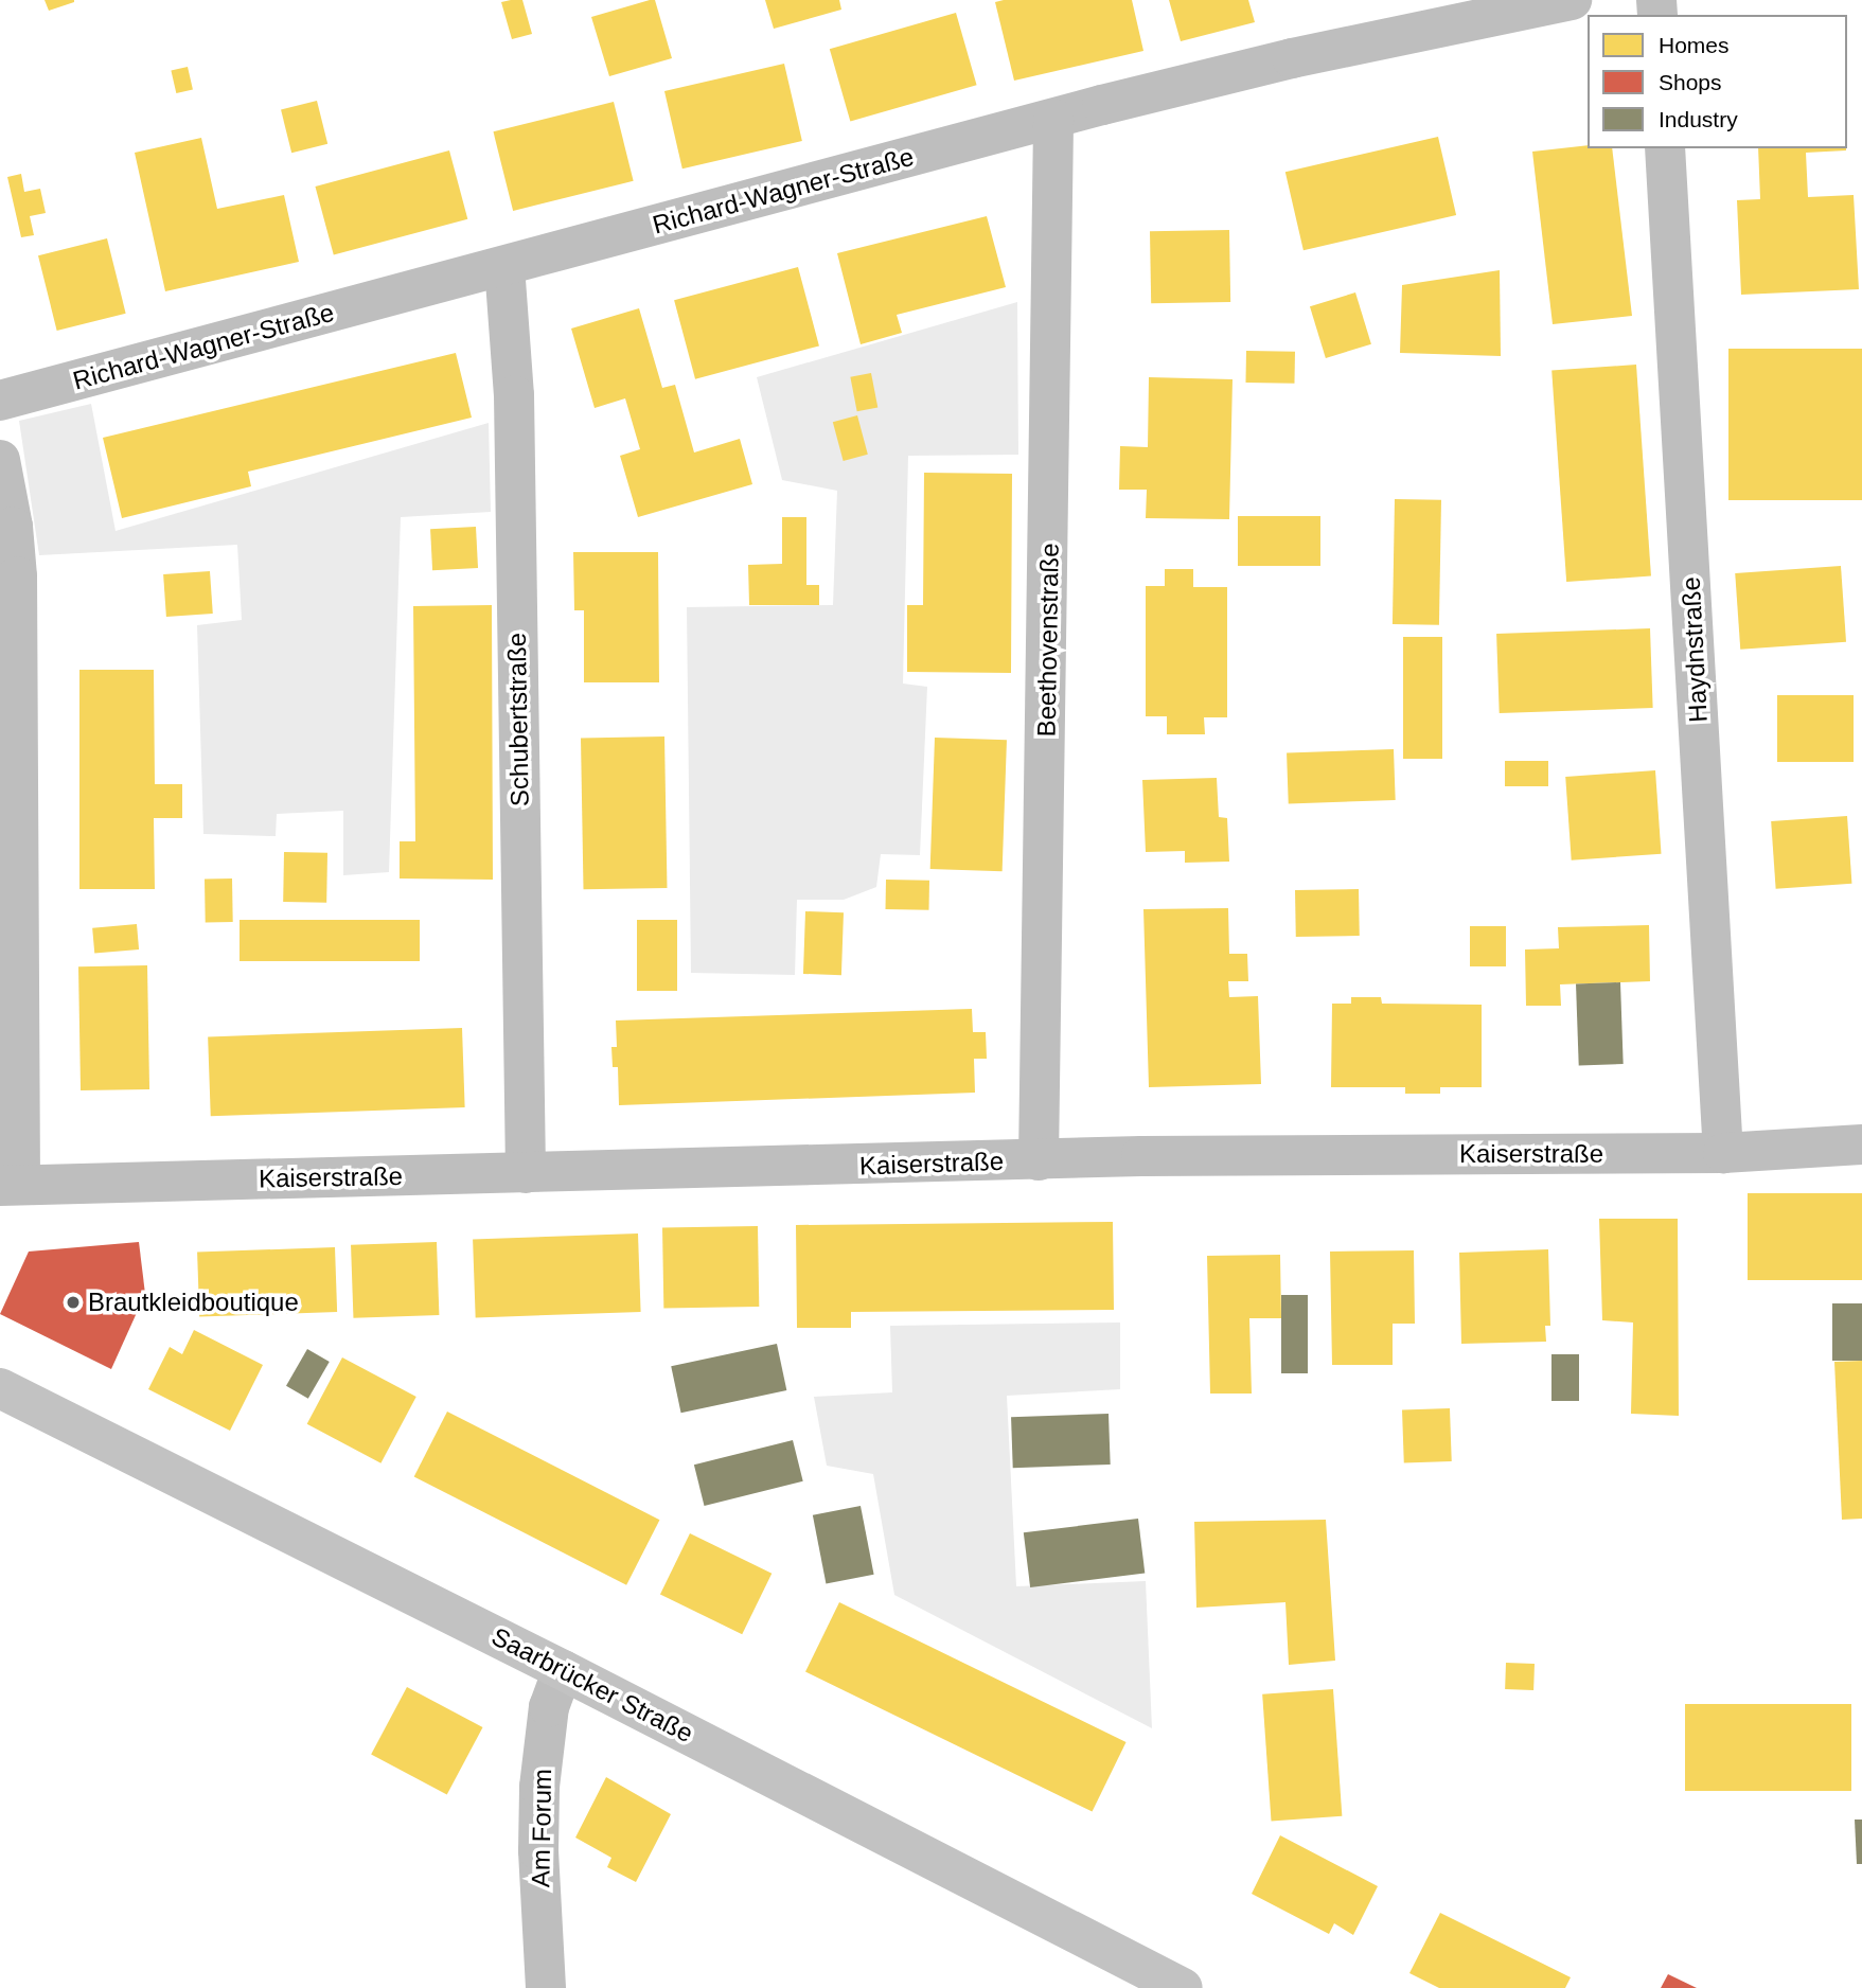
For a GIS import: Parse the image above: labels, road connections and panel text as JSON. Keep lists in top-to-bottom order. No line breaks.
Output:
{"streets":{"main road":["Saarbrücker Straße"],"street":["Richard-Wagner-Straße","Beethovenstraße","Haydnstraße","Schubertstraße","Kaiserstraße","Am Forum"]},"crossings":[["Richard-Wagner-Straße","Beethovenstraße"],["Richard-Wagner-Straße","Schubertstraße"],["Beethovenstraße","Kaiserstraße"],["Haydnstraße","Kaiserstraße"],["Schubertstraße","Kaiserstraße"],["Saarbrücker Straße","Am Forum"]],"places":["Brautkleidboutique"],"legend":["Homes","Shops","Industry"]}
